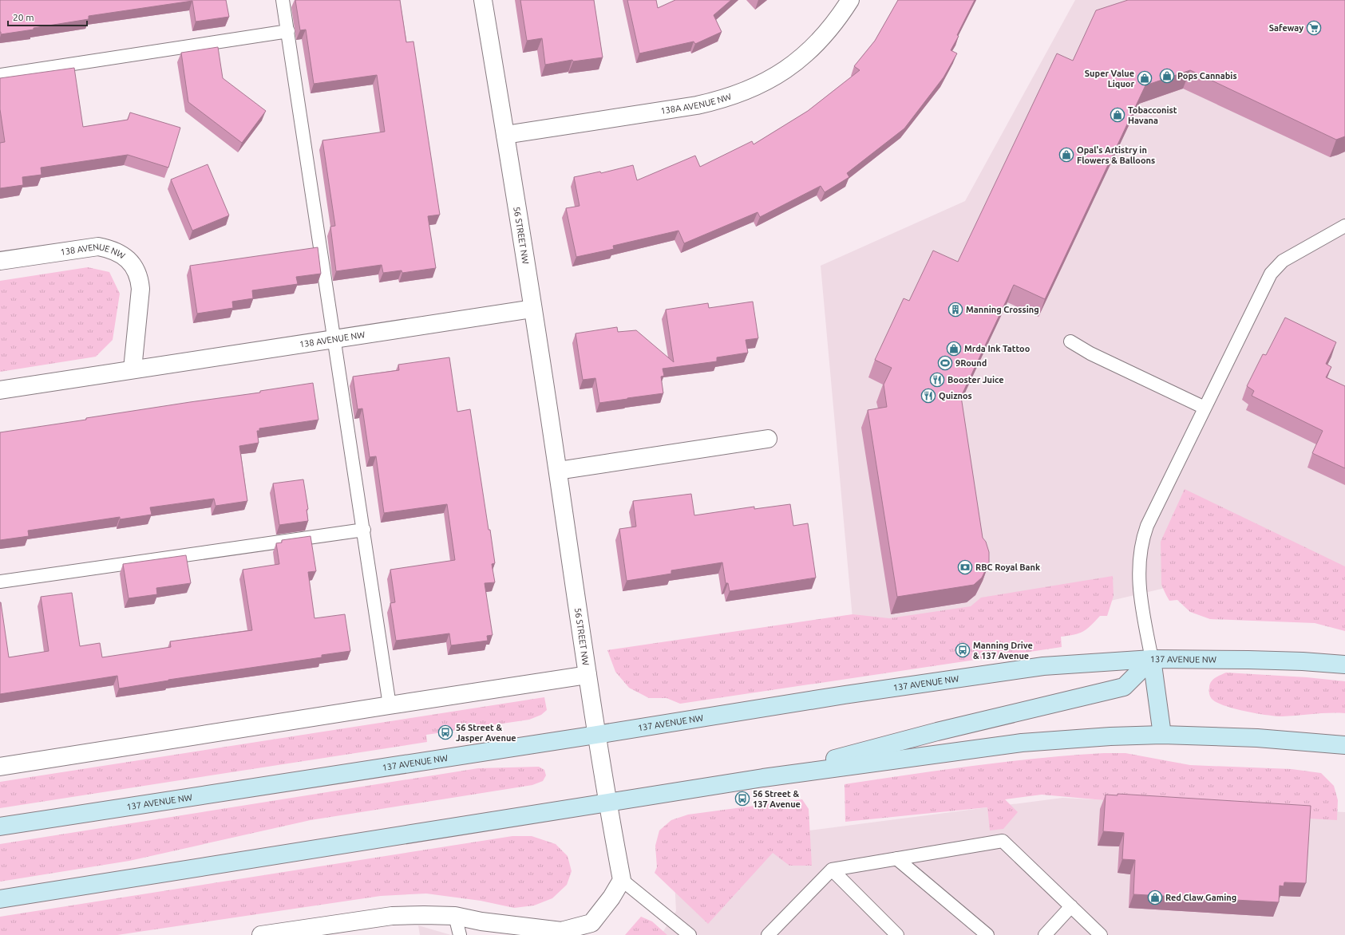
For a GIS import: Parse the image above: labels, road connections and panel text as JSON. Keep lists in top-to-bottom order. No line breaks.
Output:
{"streets":{"main road":["137 AVENUE NW"],"street":["138A AVENUE NW","56 STREET NW","138 AVENUE NW"]},"crossings":[["138A AVENUE NW","56 STREET NW"],["56 STREET NW","138 AVENUE NW"],["56 STREET NW","137 AVENUE NW"]],"places":{"supermarket":["Safeway"],"shop":["Pops Cannabis","Super Value Liquor","Tobacconist Havana","Opal's Artistry in Flowers & Balloons","Mrda Ink Tattoo","Red Claw Gaming"],"building":["Manning Crossing"],"sports":["9Round"],"restaurant":["Booster Juice","Quiznos"],"bank":["RBC Royal Bank"],"bus stop":["Manning Drive & 137 Avenue","56 Street & Jasper Avenue","56 Street & 137 Avenue"]},"scale_bar":"20 m"}
